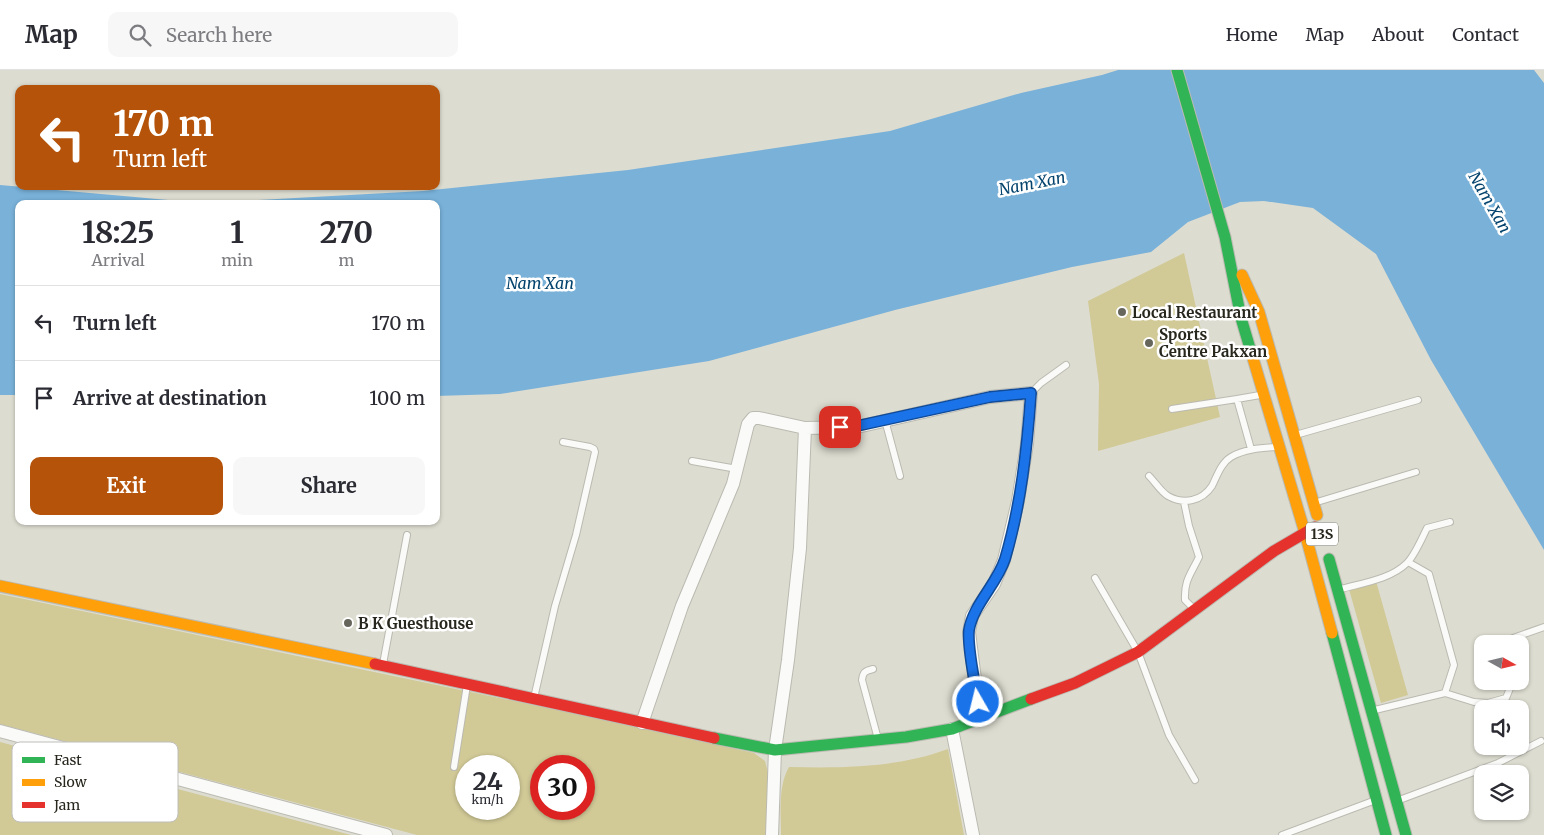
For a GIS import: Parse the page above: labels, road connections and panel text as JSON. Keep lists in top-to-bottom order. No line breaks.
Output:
{"streets":{"main road":["13S"]},"water":["Nam Xan"],"places":["Local Restaurant","Sports Centre Pakxan","B K Guesthouse"],"legend":["Fast","Slow","Jam"],"north":"right","page":{"header":"Map","search":"Search here","nav":["Home","Map","About","Contact"],"turn":["170 m","Turn left"],"eta":["18:25","Arrival","1","min","270","m"],"list":[{"name":"Turn left","value":"170 m"},{"name":"Arrive at destination","value":"100 m"}],"buttons":["Exit","Share"],"speed":"24 km/h","limit":"30"}}
